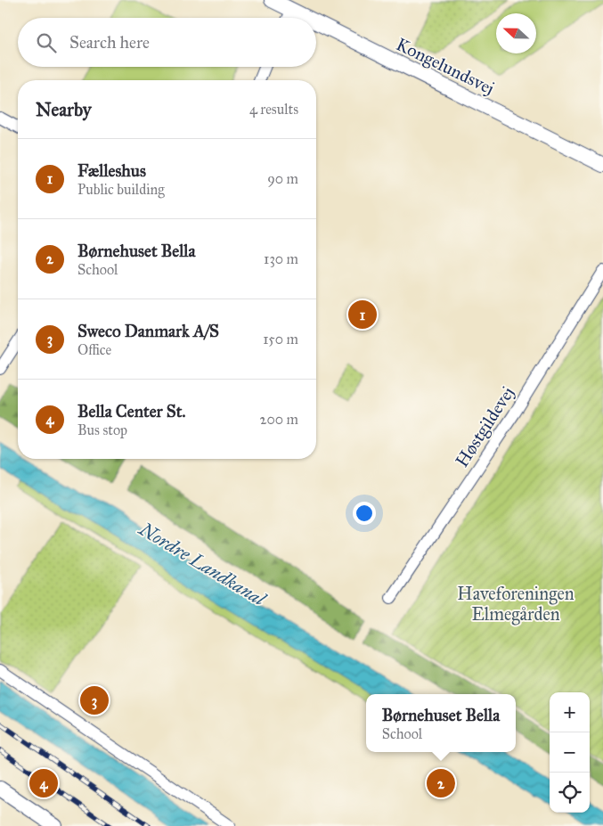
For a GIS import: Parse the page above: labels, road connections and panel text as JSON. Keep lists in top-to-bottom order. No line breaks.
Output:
{"streets":{"street":["Kongelundsvej","Høstgildevej"]},"water":["Nordre Landkanal"],"parks":["Haveforeningen Elmegården"],"north":"left","page":{"search":"Search here","heading":["Nearby","4 results"],"list":[{"mark":"1","name":"Fælleshus","note":"Public building","value":"90 m"},{"mark":"2","name":"Børnehuset Bella","note":"School","value":"130 m"},{"mark":"3","name":"Sweco Danmark A/S","note":"Office","value":"150 m"},{"mark":"4","name":"Bella Center St.","note":"Bus stop","value":"200 m"}],"pins":["1","3","2","4"],"map_buttons":["+","−"],"popup":["Børnehuset Bella","School"]}}
